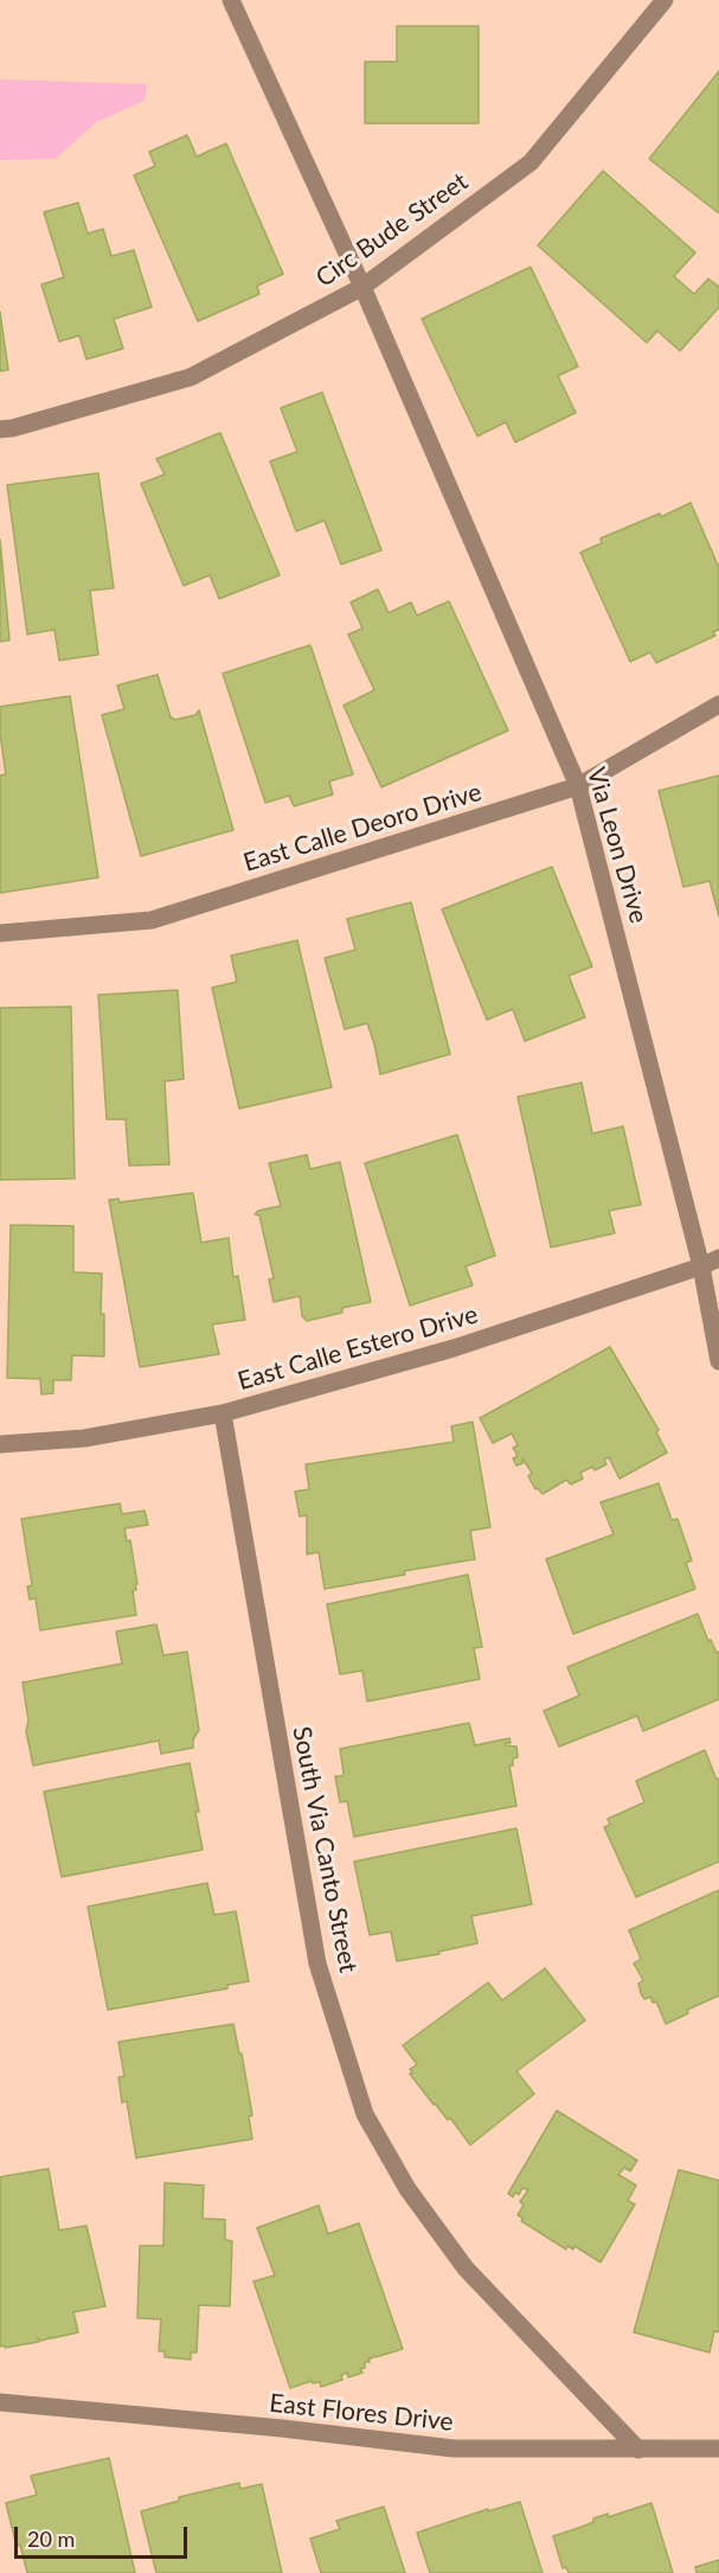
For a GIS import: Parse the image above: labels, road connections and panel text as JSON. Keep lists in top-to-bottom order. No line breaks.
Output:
{"streets":{"lane":["Circ Bude Street","East Calle Deoro Drive","Via Leon Drive","East Calle Estero Drive","South Via Canto Street","East Flores Drive"]},"crossings":[["Circ Bude Street","Via Leon Drive"],["East Calle Deoro Drive","Via Leon Drive"],["Via Leon Drive","East Calle Estero Drive"],["East Calle Estero Drive","South Via Canto Street"],["South Via Canto Street","East Flores Drive"]],"scale_bar":"20 m"}
